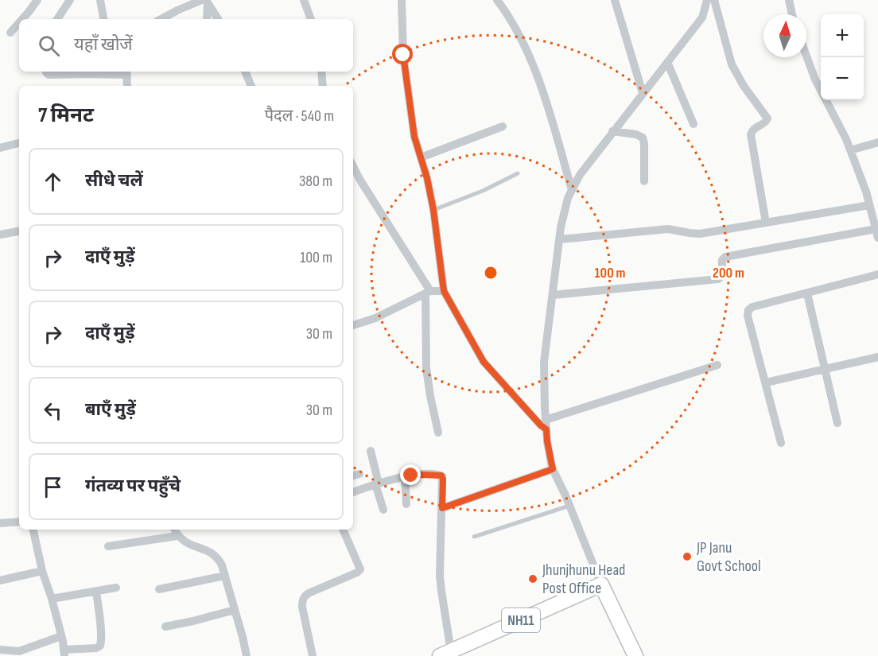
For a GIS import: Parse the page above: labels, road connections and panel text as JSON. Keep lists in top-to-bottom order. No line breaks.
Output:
{"streets":{"highway":["NH11"]},"places":["JP Janu Govt School","Jhunjhunu Head Post Office"],"north":"top","page":{"map_buttons":["+","−"],"search":"यहाँ खोजें","heading":["7 मिनट","पैदल · 540 m"],"list":[["सीधे चलें","380 m"],["दाएँ मुड़ें","100 m"],["दाएँ मुड़ें","30 m"],["बाएँ मुड़ें","30 m"],"गंतव्य पर पहुँचे"]},"rings":["100 m","200 m"]}
